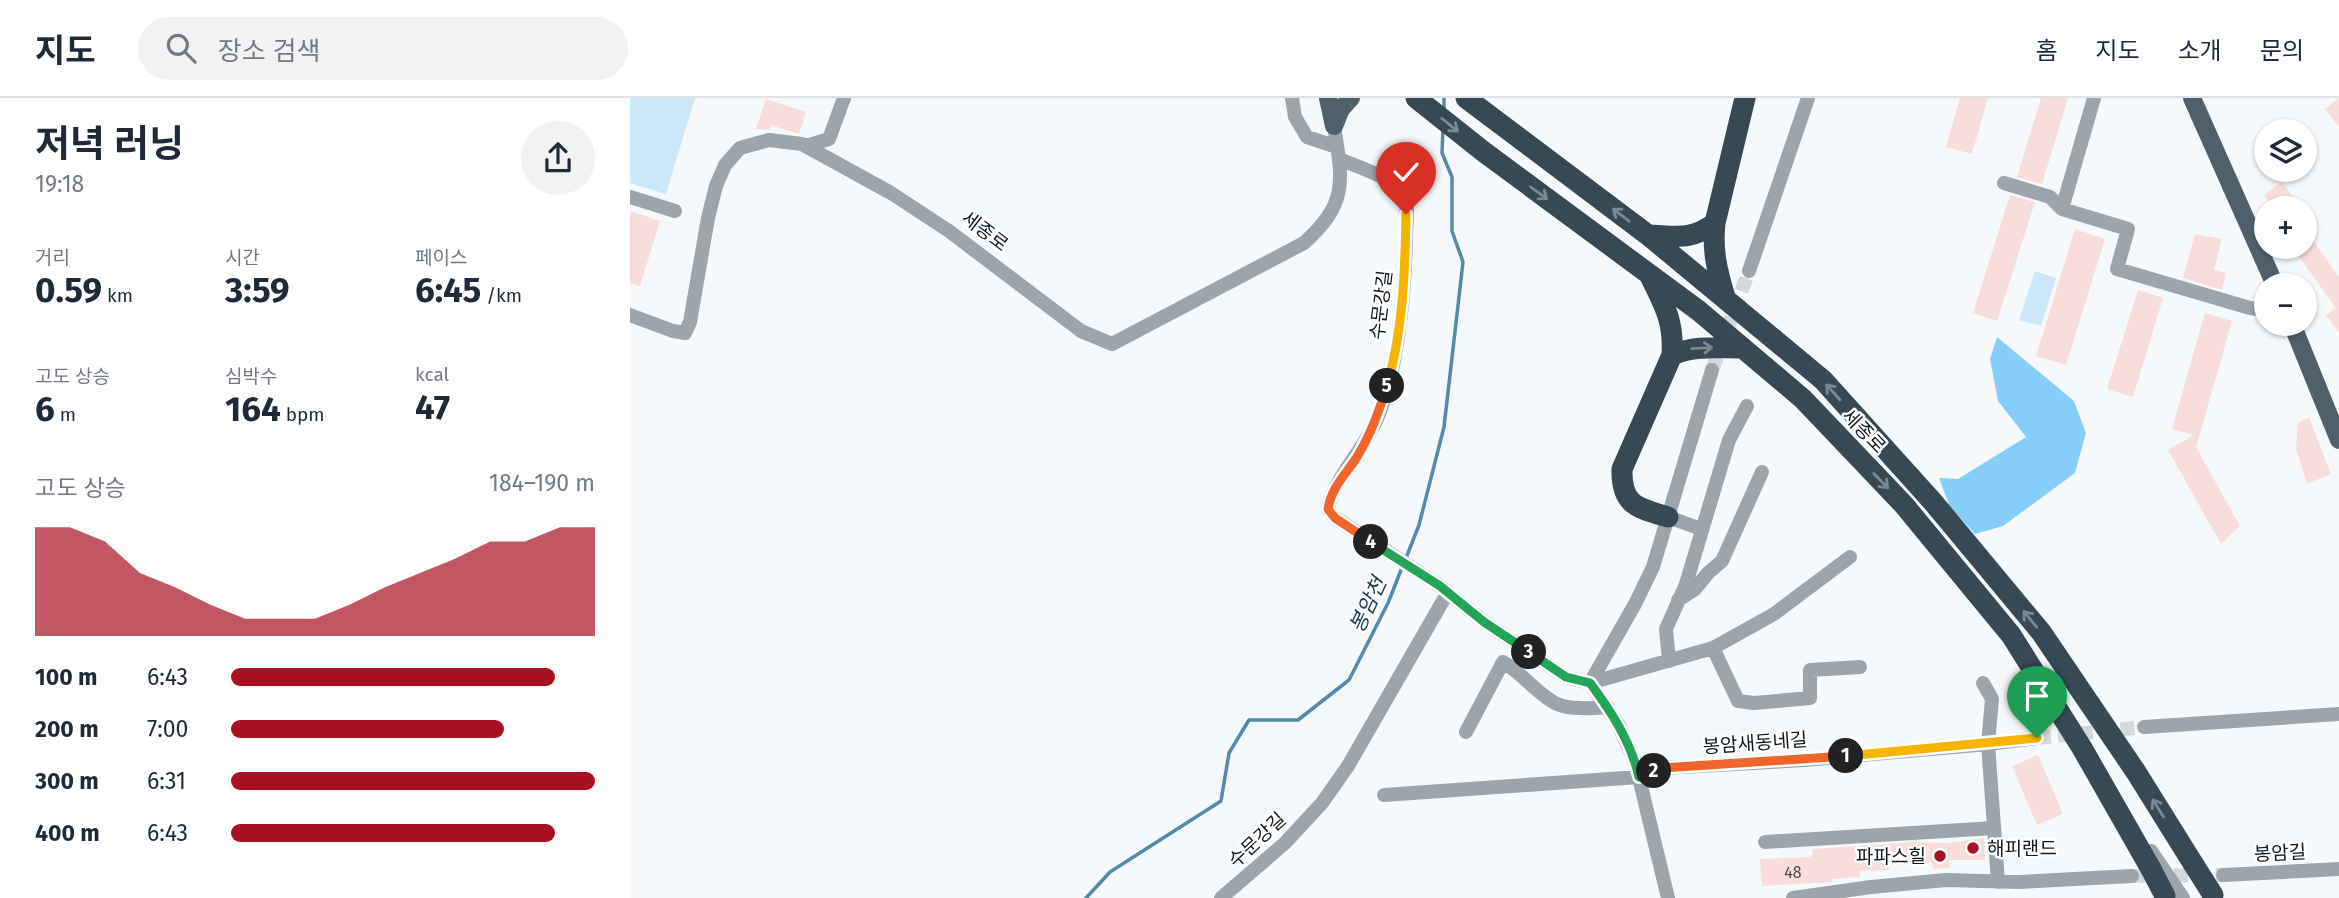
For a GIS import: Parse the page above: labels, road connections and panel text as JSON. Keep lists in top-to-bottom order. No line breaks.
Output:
{"streets":{"highway":["세종로"],"street":["수문강길","봉암새동네길","봉암길"]},"crossings":[["세종로","수문강길"]],"water":["봉암천"],"places":["해피랜드","파파스힐"],"house_numbers":["48"],"page":{"header":"지도","search":"장소 검색","nav":["홈","지도","소개","문의"],"heading":["저녁 러닝","19:18"],"map_buttons":["+","−"],"stats":[["거리","0.59 km"],["시간","3:59"],["페이스","6:45 /km"],["고도 상승","6 m"],["심박수","164 bpm"],["kcal","47"]],"pins":["5","4","3","1","2"],"chart":["고도 상승","184–190 m"],"list":[{"name":"100 m","note":"6:43"},{"name":"200 m","note":"7:00"},{"name":"300 m","note":"6:31"},{"name":"400 m","note":"6:43"}]}}
